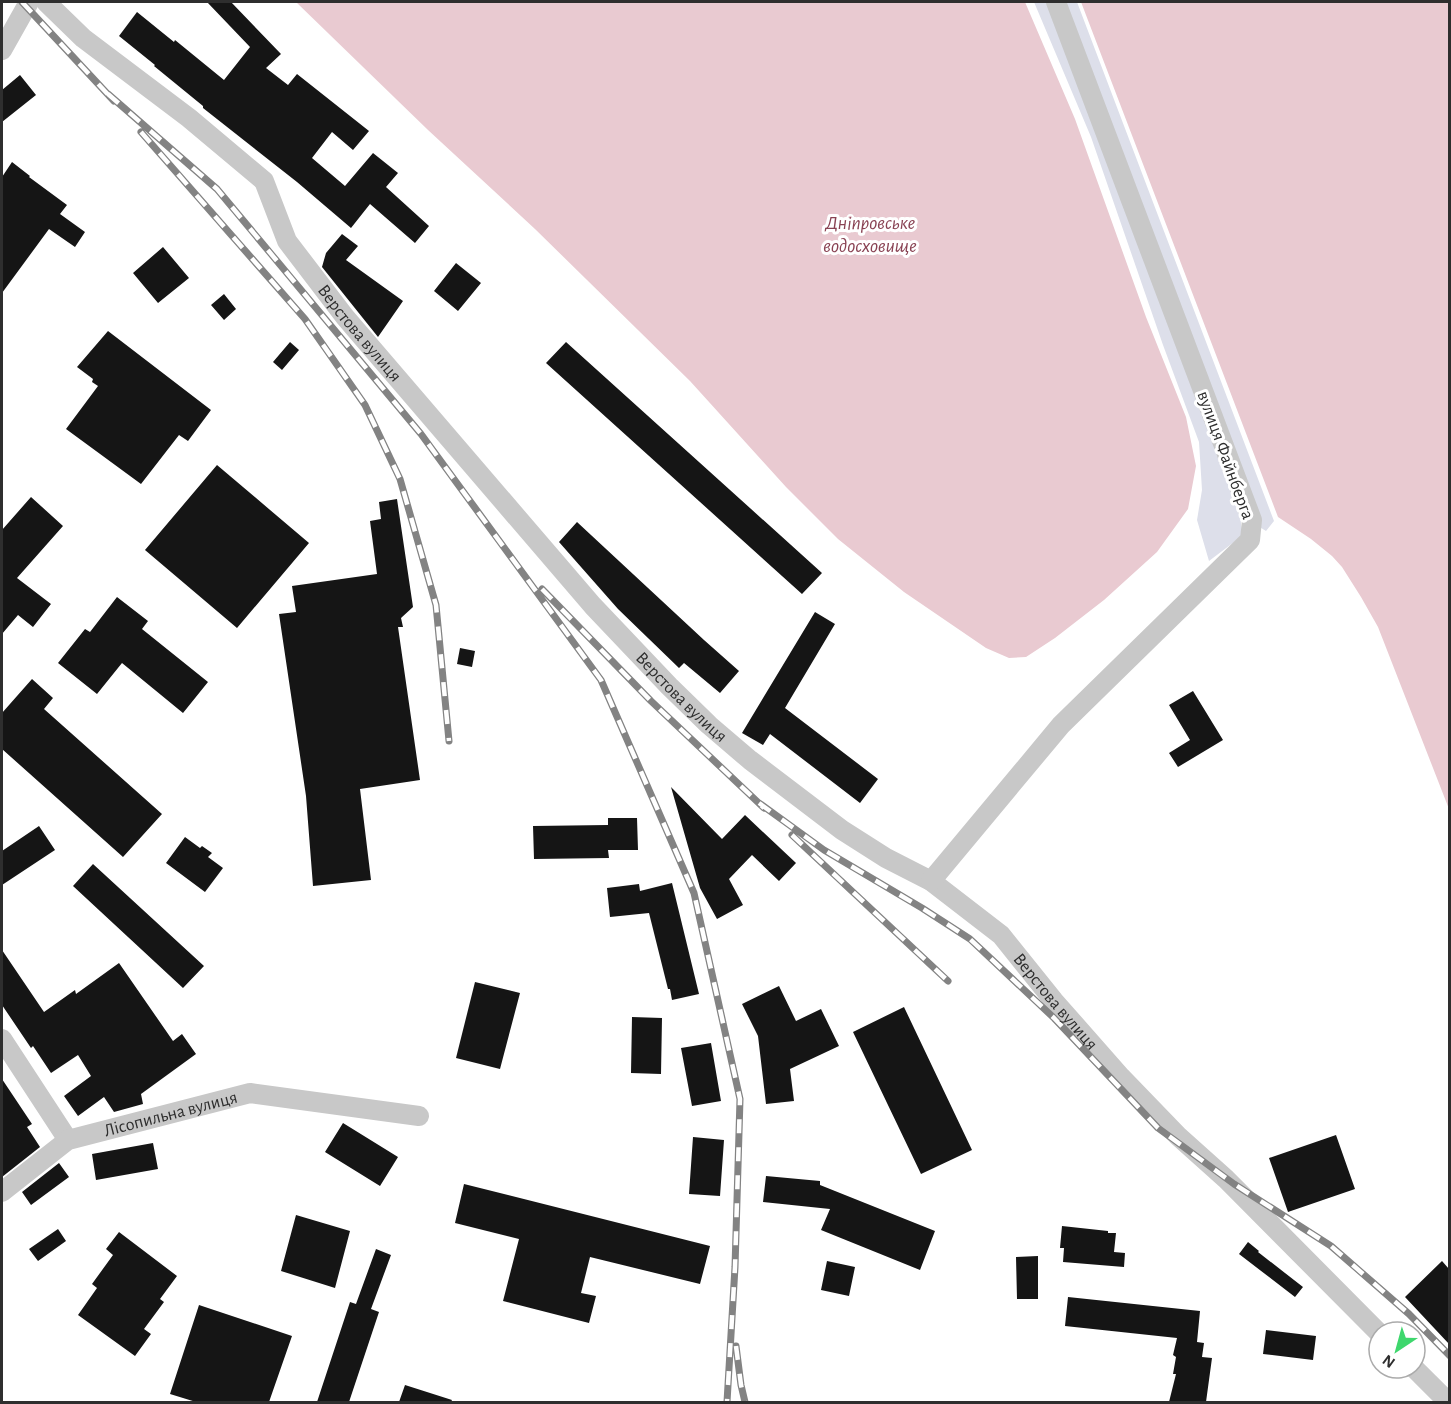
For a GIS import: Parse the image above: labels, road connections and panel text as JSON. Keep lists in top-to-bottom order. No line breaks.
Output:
{"streets":{"street":["Верстова вулиця","вулиця Файнберга","Лісопильна вулиця"]},"crossings":[["Верстова вулиця","вулиця Файнберга"]],"water":["Дніпровське водосховище"],"north":"bottom left"}
